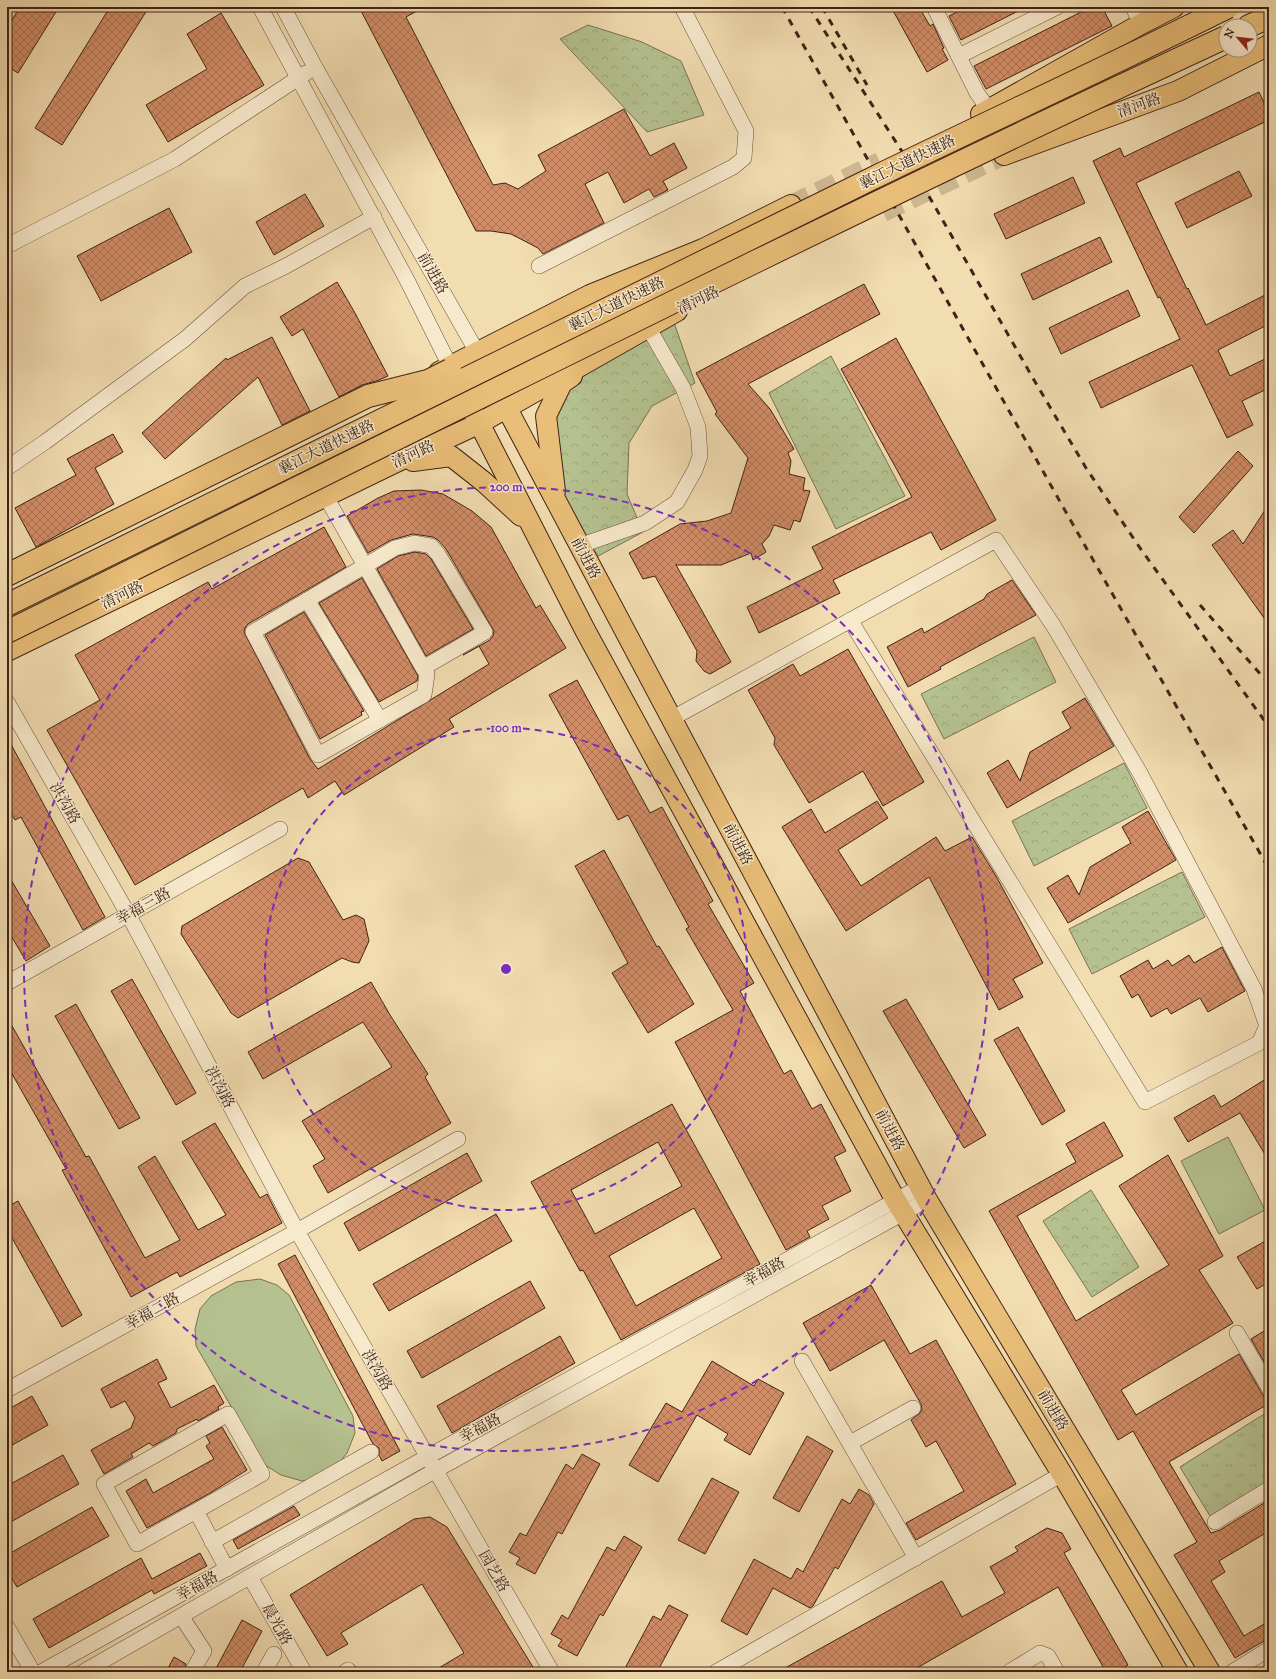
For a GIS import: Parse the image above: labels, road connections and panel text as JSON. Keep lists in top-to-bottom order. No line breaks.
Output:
{"streets":{"highway":["襄江大道快速路"],"main road":["清河路","前进路"],"street":["洪沟路","幸福三路","幸福路","幸福二路","园艺路","晨光路"]},"crossings":[["清河路","前进路"],["前进路","幸福路"],["洪沟路","幸福三路"],["洪沟路","幸福路"],["洪沟路","幸福二路"],["洪沟路","园艺路"],["幸福路","园艺路"],["幸福路","晨光路"]],"north":"top left","rings":["200 m","100 m"]}
